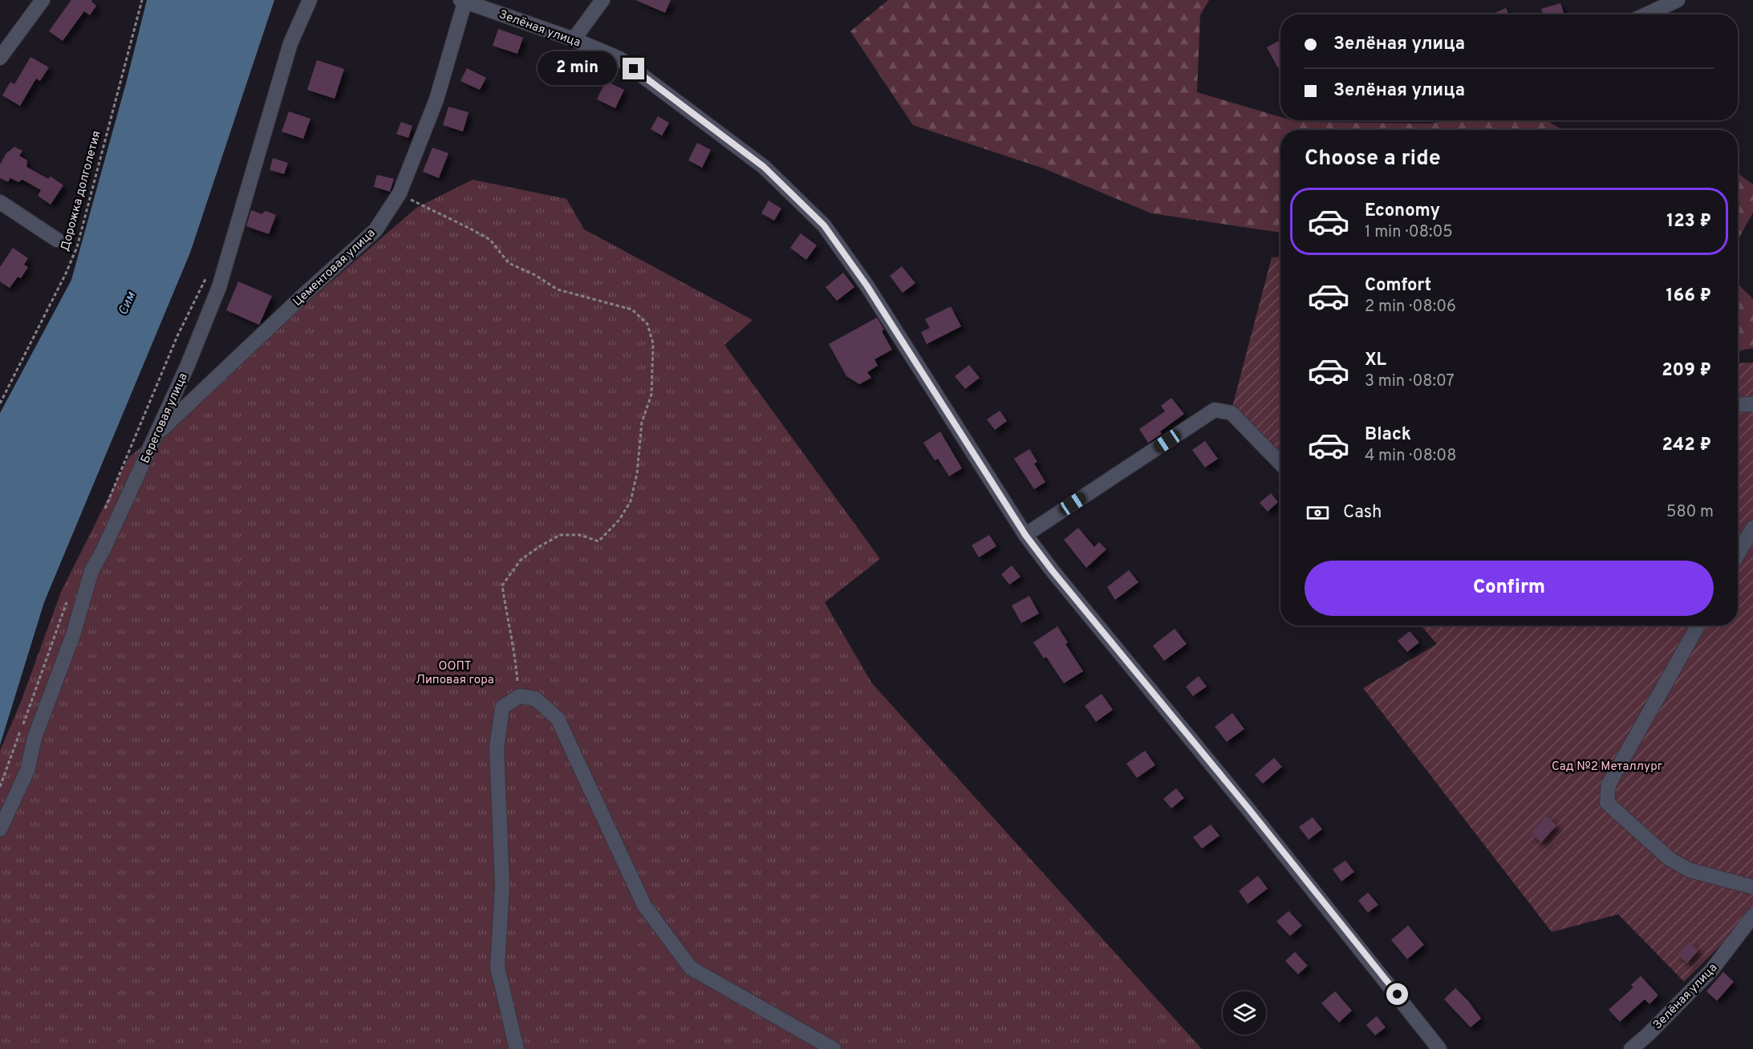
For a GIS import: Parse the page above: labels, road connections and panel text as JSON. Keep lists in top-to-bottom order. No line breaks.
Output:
{"streets":{"street":["Зелёная улица","Цементовая улица","Береговая улица"],"path":["Дорожка долголетия"]},"crossings":[["Зелёная улица","Цементовая улица"],["Цементовая улица","Береговая улица"]],"water":["Сим"],"parks":["ООПТ Липовая гора","Сад №2 Металлург"],"page":{"banner":["Зелёная улица","Зелёная улица"],"bubble":"2 min","heading":"Choose a ride","list":[{"name":"Economy","note":"1 min · 08:05","value":"123 ₽"},{"name":"Comfort","note":"2 min · 08:06","value":"166 ₽"},{"name":"XL","note":"3 min · 08:07","value":"209 ₽"},{"name":"Black","note":"4 min · 08:08","value":"242 ₽"}],"pay":["Cash","580 m"],"buttons":"Confirm"}}
